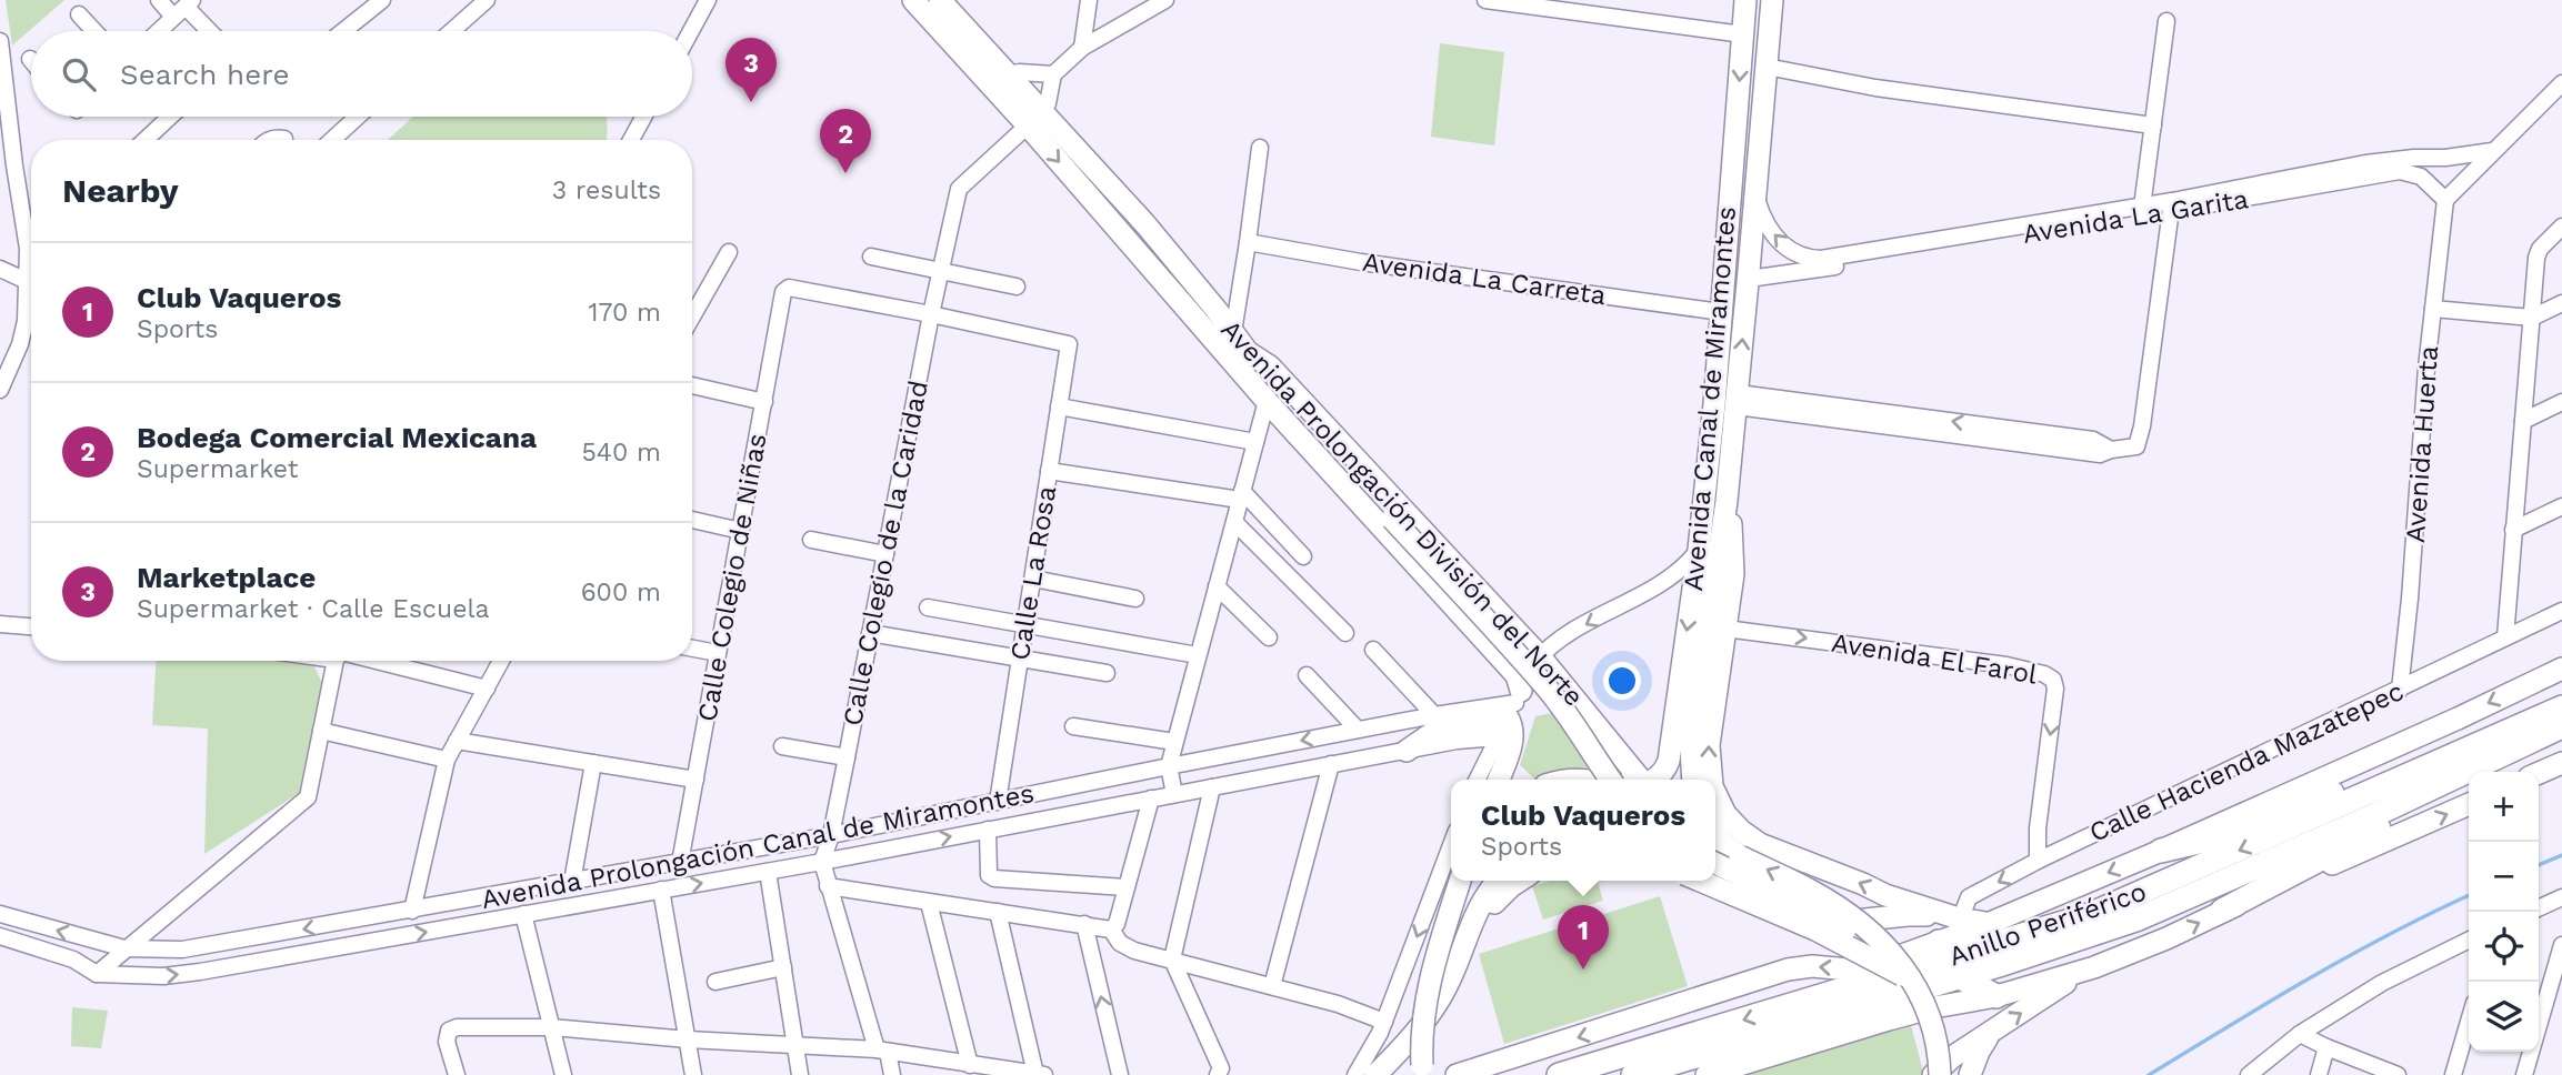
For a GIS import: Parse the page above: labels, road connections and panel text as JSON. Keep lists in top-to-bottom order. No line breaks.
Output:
{"streets":{"highway":["Anillo Periférico"],"main road":["Avenida Canal de Miramontes","Avenida Prolongación División del Norte"],"street":["Avenida La Garita","Avenida La Carreta","Avenida Huerta","Calle Colegio de la Caridad","Calle La Rosa","Calle Colegio de Niñas","Avenida El Farol","Calle Hacienda Mazatepec","Avenida Prolongación Canal de Miramontes"]},"crossings":[["Avenida La Garita","Avenida Canal de Miramontes"],["Avenida La Garita","Avenida Huerta"],["Avenida La Carreta","Avenida Canal de Miramontes"],["Avenida Huerta","Calle Hacienda Mazatepec"],["Avenida Prolongación División del Norte","Calle Colegio de la Caridad"],["Avenida Prolongación División del Norte","Avenida Prolongación Canal de Miramontes"],["Calle Colegio de la Caridad","Calle La Rosa"],["Calle Colegio de la Caridad","Calle Colegio de Niñas"],["Calle Colegio de la Caridad","Avenida Prolongación Canal de Miramontes"],["Calle La Rosa","Calle Colegio de Niñas"],["Calle La Rosa","Avenida Prolongación Canal de Miramontes"],["Calle Colegio de Niñas","Avenida Prolongación Canal de Miramontes"],["Avenida El Farol","Calle Hacienda Mazatepec"]],"page":{"search":"Search here","pins":["3","2","1"],"heading":["Nearby","3 results"],"list":[{"mark":"1","name":"Club Vaqueros","note":"Sports","value":"170 m"},{"mark":"2","name":"Bodega Comercial Mexicana","note":"Supermarket","value":"540 m"},{"mark":"3","name":"Marketplace","note":"Supermarket · Calle Escuela","value":"600 m"}],"map_buttons":["+","−"],"popup":["Club Vaqueros","Sports"]}}
